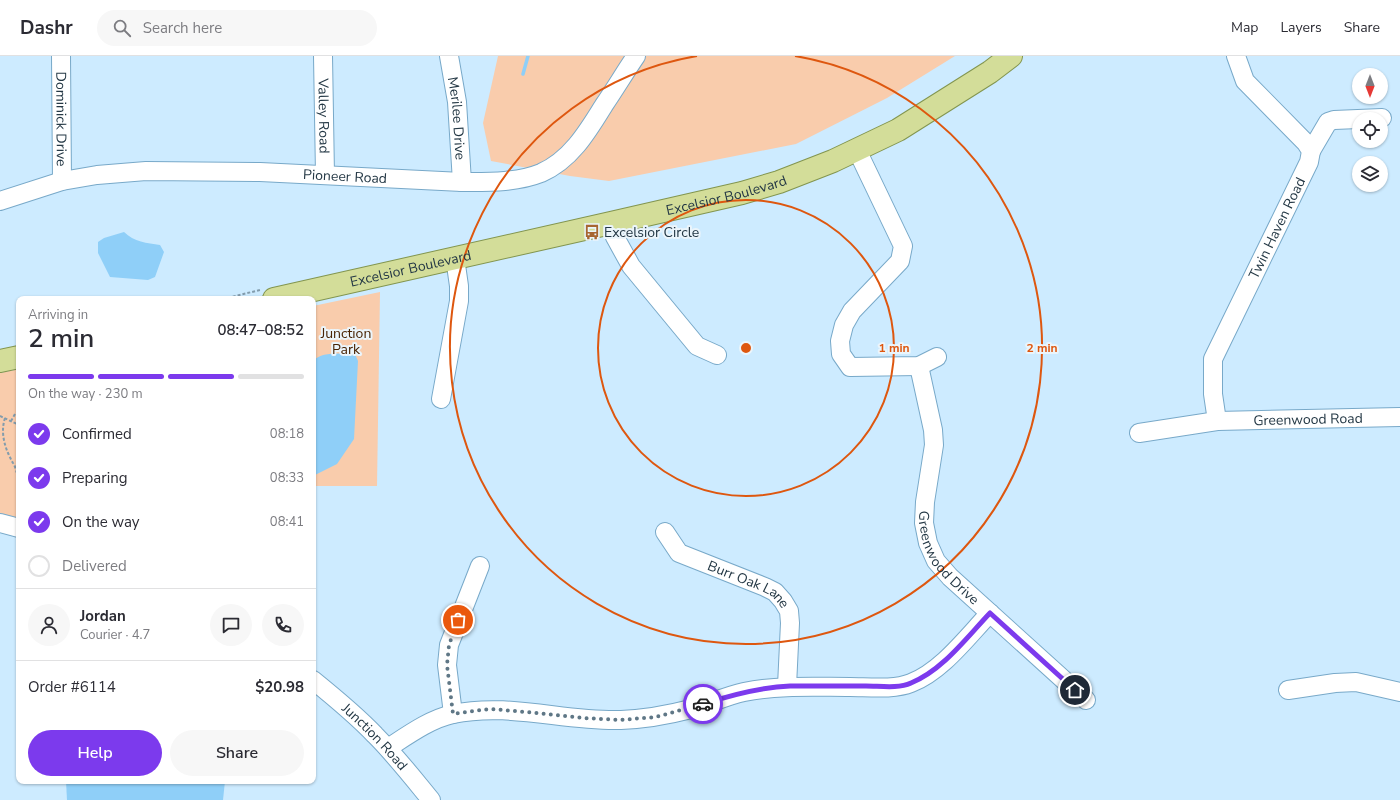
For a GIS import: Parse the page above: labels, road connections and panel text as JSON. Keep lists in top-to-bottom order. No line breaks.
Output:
{"streets":{"main road":["Excelsior Boulevard"],"street":["Valley Road","Dominick Drive","Merilee Drive","Pioneer Road","Twin Haven Road","Greenwood Road","Greenwood Drive","Burr Oak Lane","Junction Road"]},"crossings":[["Valley Road","Pioneer Road"],["Dominick Drive","Pioneer Road"],["Merilee Drive","Pioneer Road"],["Twin Haven Road","Greenwood Road"]],"parks":["Junction Park"],"places":{"bus stop":["Excelsior Circle"]},"north":"bottom","page":{"header":"Dashr","search":"Search here","nav":["Map","Layers","Share"],"heading":["2 min","Arriving in","08:47–08:52"],"panel":["Jordan","Courier · 4.7","Order #6114","$20.98"],"bar":"On the way · 230 m","list":[["Confirmed","08:18"],["Preparing","08:33"],["On the way","08:41"],"Delivered"],"buttons":["Help","Share"]},"rings":["1 min","2 min"]}
